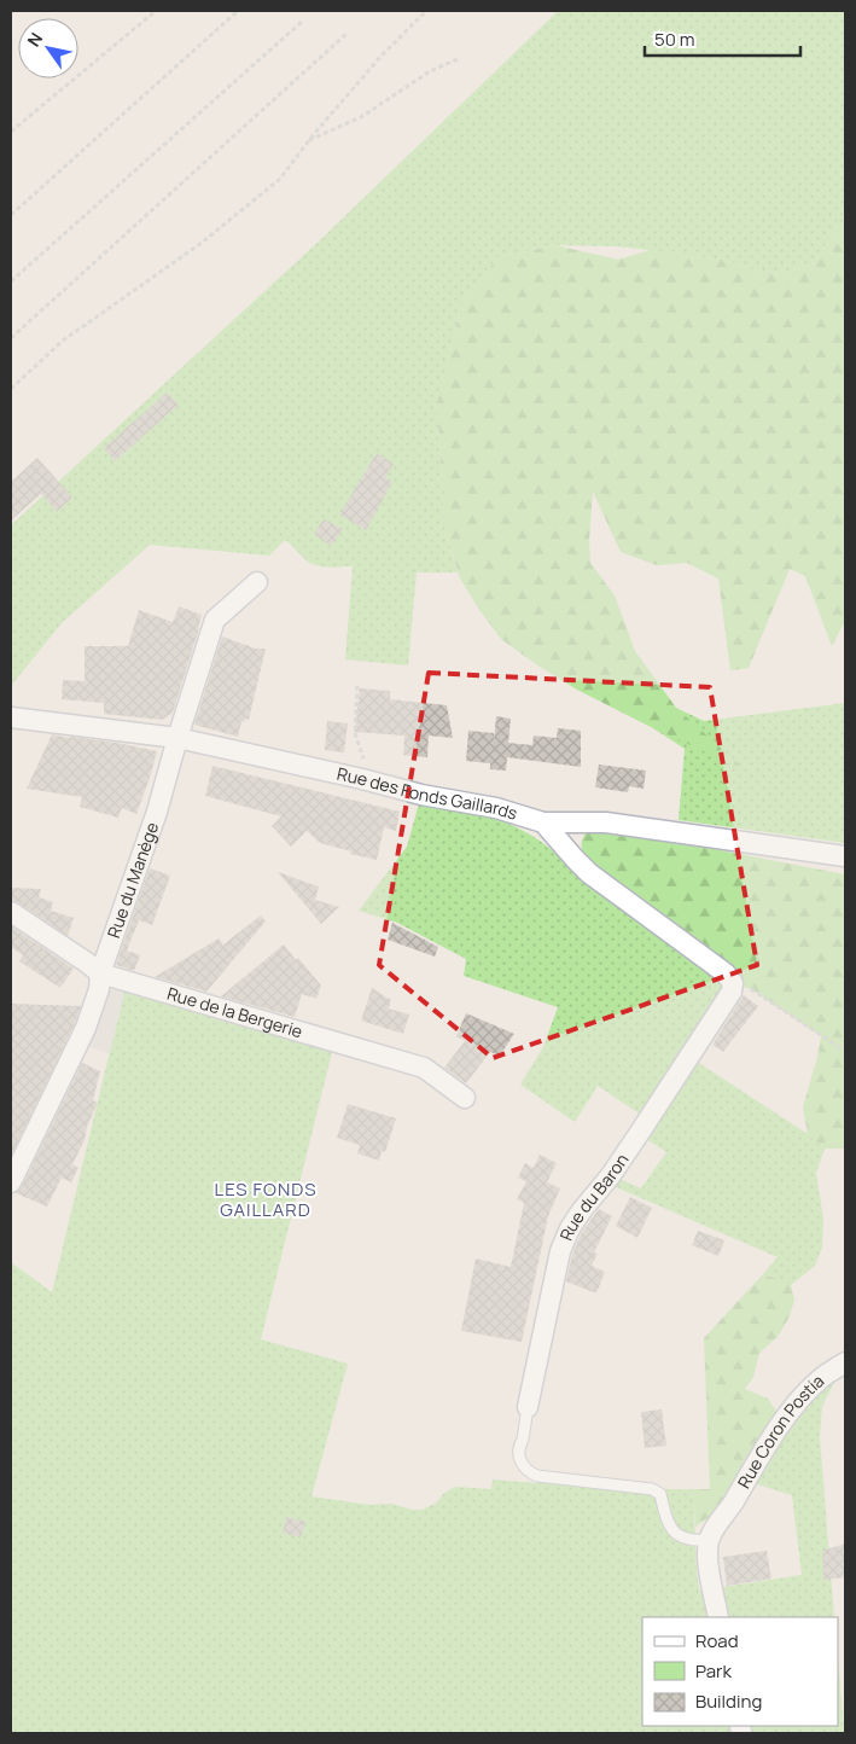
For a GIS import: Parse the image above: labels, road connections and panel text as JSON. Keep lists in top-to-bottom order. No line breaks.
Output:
{"streets":{"street":["Rue des Fonds Gaillards","Rue du Manège","Rue de la Bergerie","Rue du Baron","Rue Coron Postia"]},"crossings":[["Rue des Fonds Gaillards","Rue du Manège"],["Rue du Manège","Rue de la Bergerie"],["Rue du Baron","Rue Coron Postia"]],"districts":["LES FONDS GAILLARD"],"legend":["Road","Park","Building"],"scale_bar":"50 m","north":"top left"}
